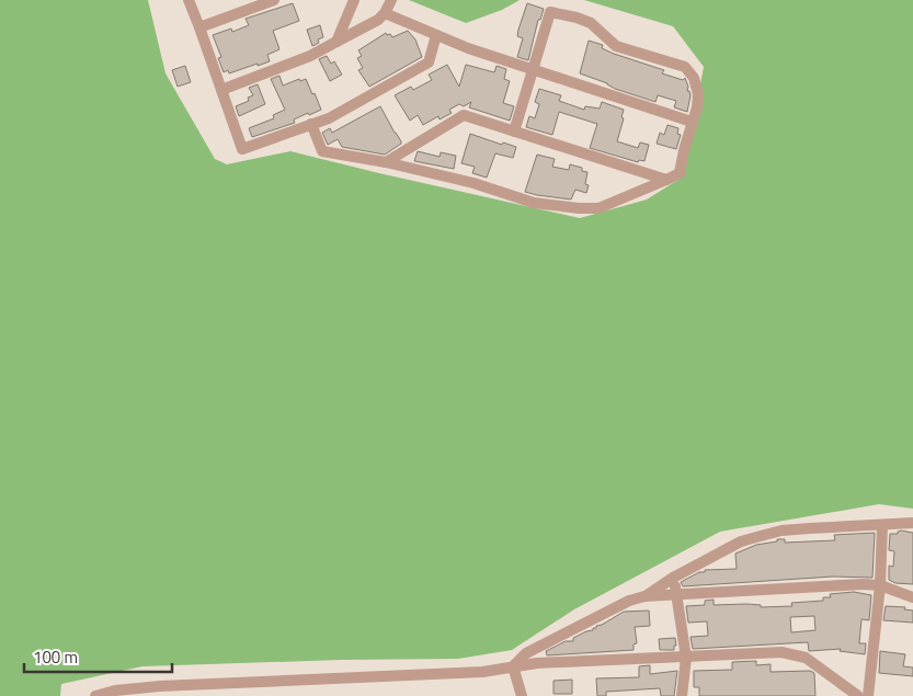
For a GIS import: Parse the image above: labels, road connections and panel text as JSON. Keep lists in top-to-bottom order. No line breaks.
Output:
{"scale_bar":"100 m"}
